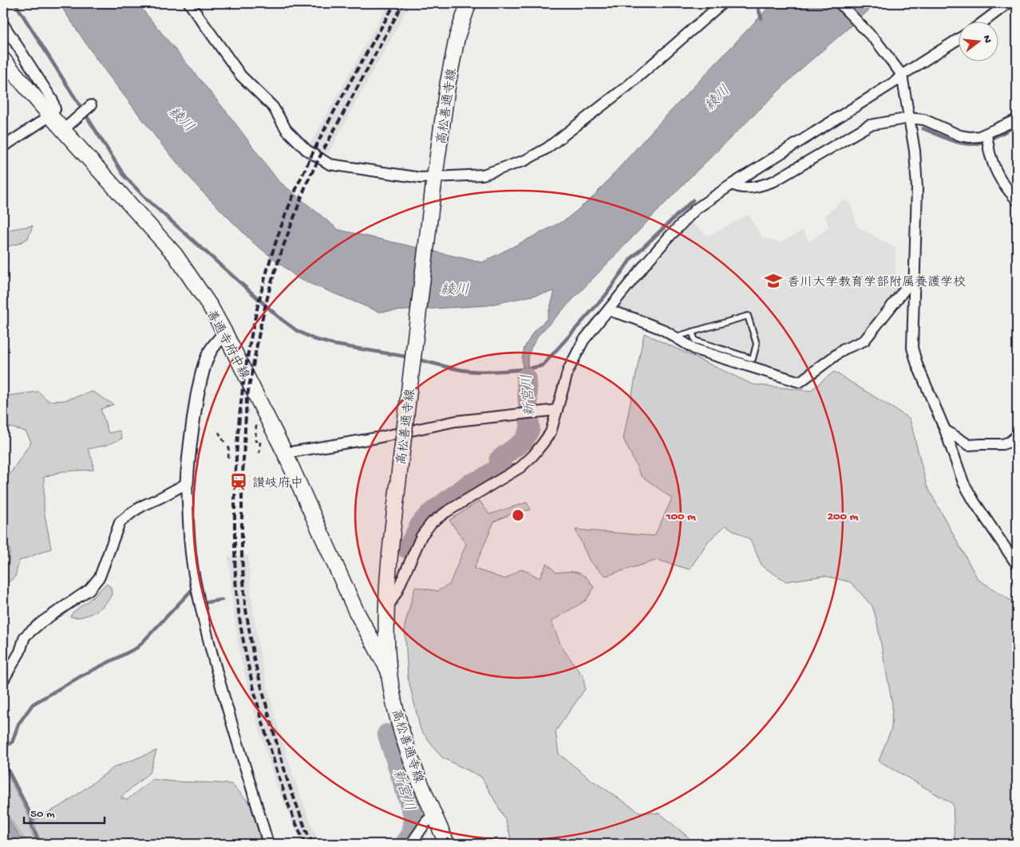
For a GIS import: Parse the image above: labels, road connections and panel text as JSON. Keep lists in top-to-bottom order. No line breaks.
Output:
{"streets":{"main road":["高松善通寺線","善通寺府中線"]},"crossings":[["高松善通寺線","善通寺府中線"]],"water":["綾川","新宮川"],"places":{"school or university":["香川大学教育学部附属養護学校"],"station":["讃岐府中"]},"scale_bar":"50 m","north":"right","rings":["100 m","200 m"]}
